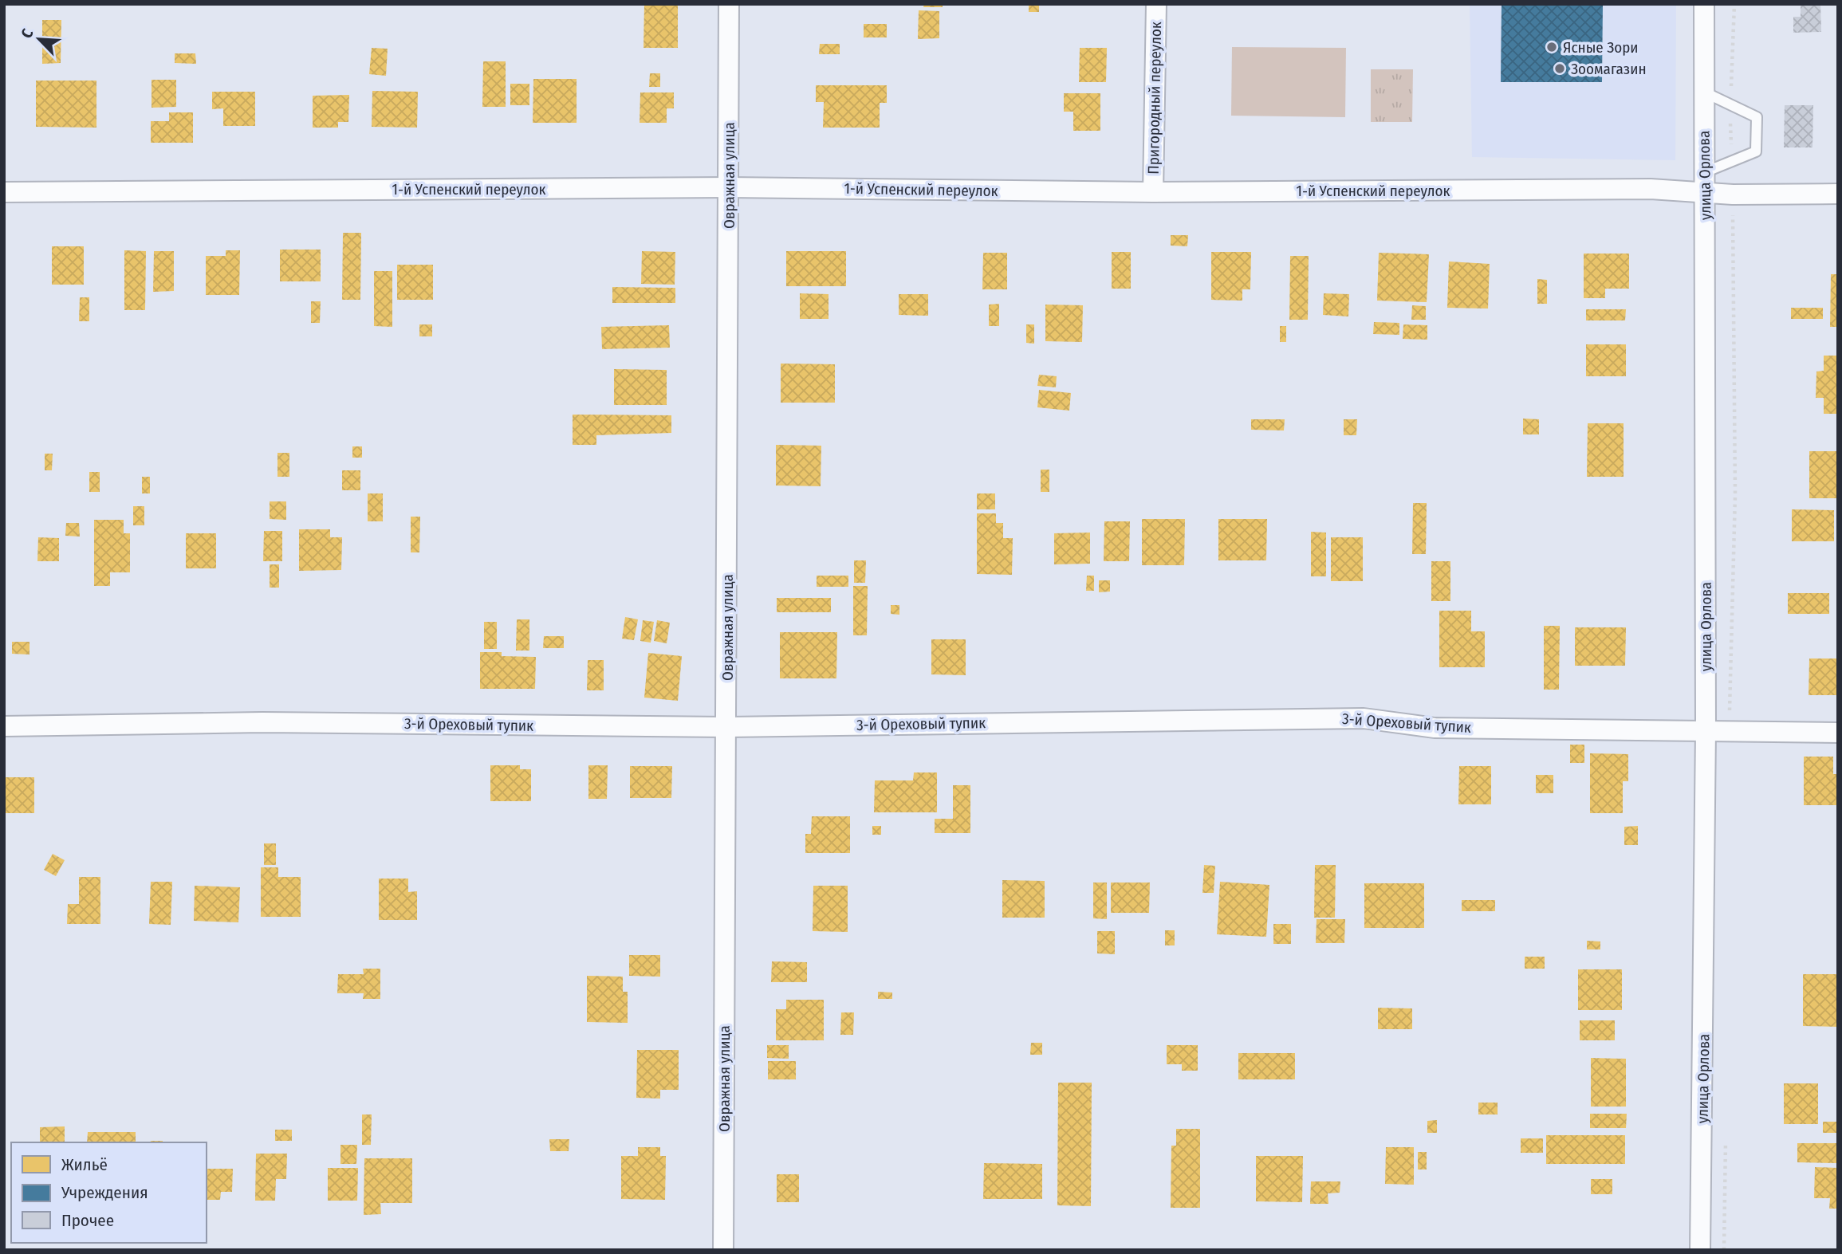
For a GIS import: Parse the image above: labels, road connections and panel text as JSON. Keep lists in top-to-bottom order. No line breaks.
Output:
{"streets":{"street":["Пригородный переулок","Овражная улица","улица Орлова","1-й Успенский переулок","3-й Ореховый тупик"]},"crossings":[["Пригородный переулок","1-й Успенский переулок"],["Овражная улица","1-й Успенский переулок"],["Овражная улица","3-й Ореховый тупик"],["улица Орлова","1-й Успенский переулок"],["улица Орлова","3-й Ореховый тупик"]],"places":["Ясные Зори","Зоомагазин"],"legend":["Жильё","Учреждения","Прочее"],"north":"top left"}
